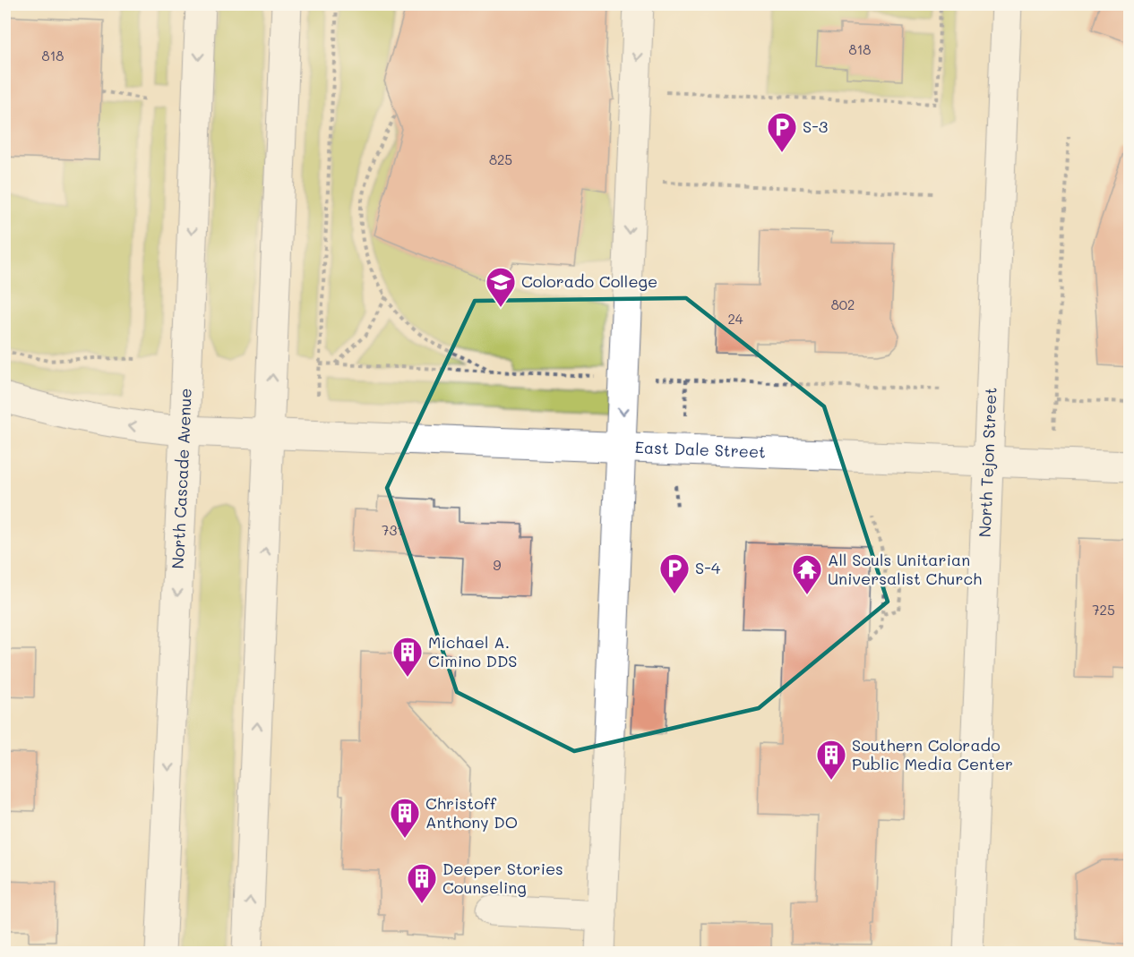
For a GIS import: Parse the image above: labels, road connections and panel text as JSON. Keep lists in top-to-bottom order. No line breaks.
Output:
{"streets":{"street":["East Dale Street","North Tejon Street","North Cascade Avenue"]},"crossings":[["East Dale Street","North Tejon Street"],["East Dale Street","North Cascade Avenue"]],"places":{"parking":["S-3","S-4"],"school or university":["Colorado College"],"temple":["All Souls Unitarian Universalist Church"],"building":["Michael A. Cimino DDS","Southern Colorado Public Media Center","Christoff Anthony DO","Deeper Stories Counseling"]},"house_numbers":["818","818","825","802","24","731","9","725"]}
